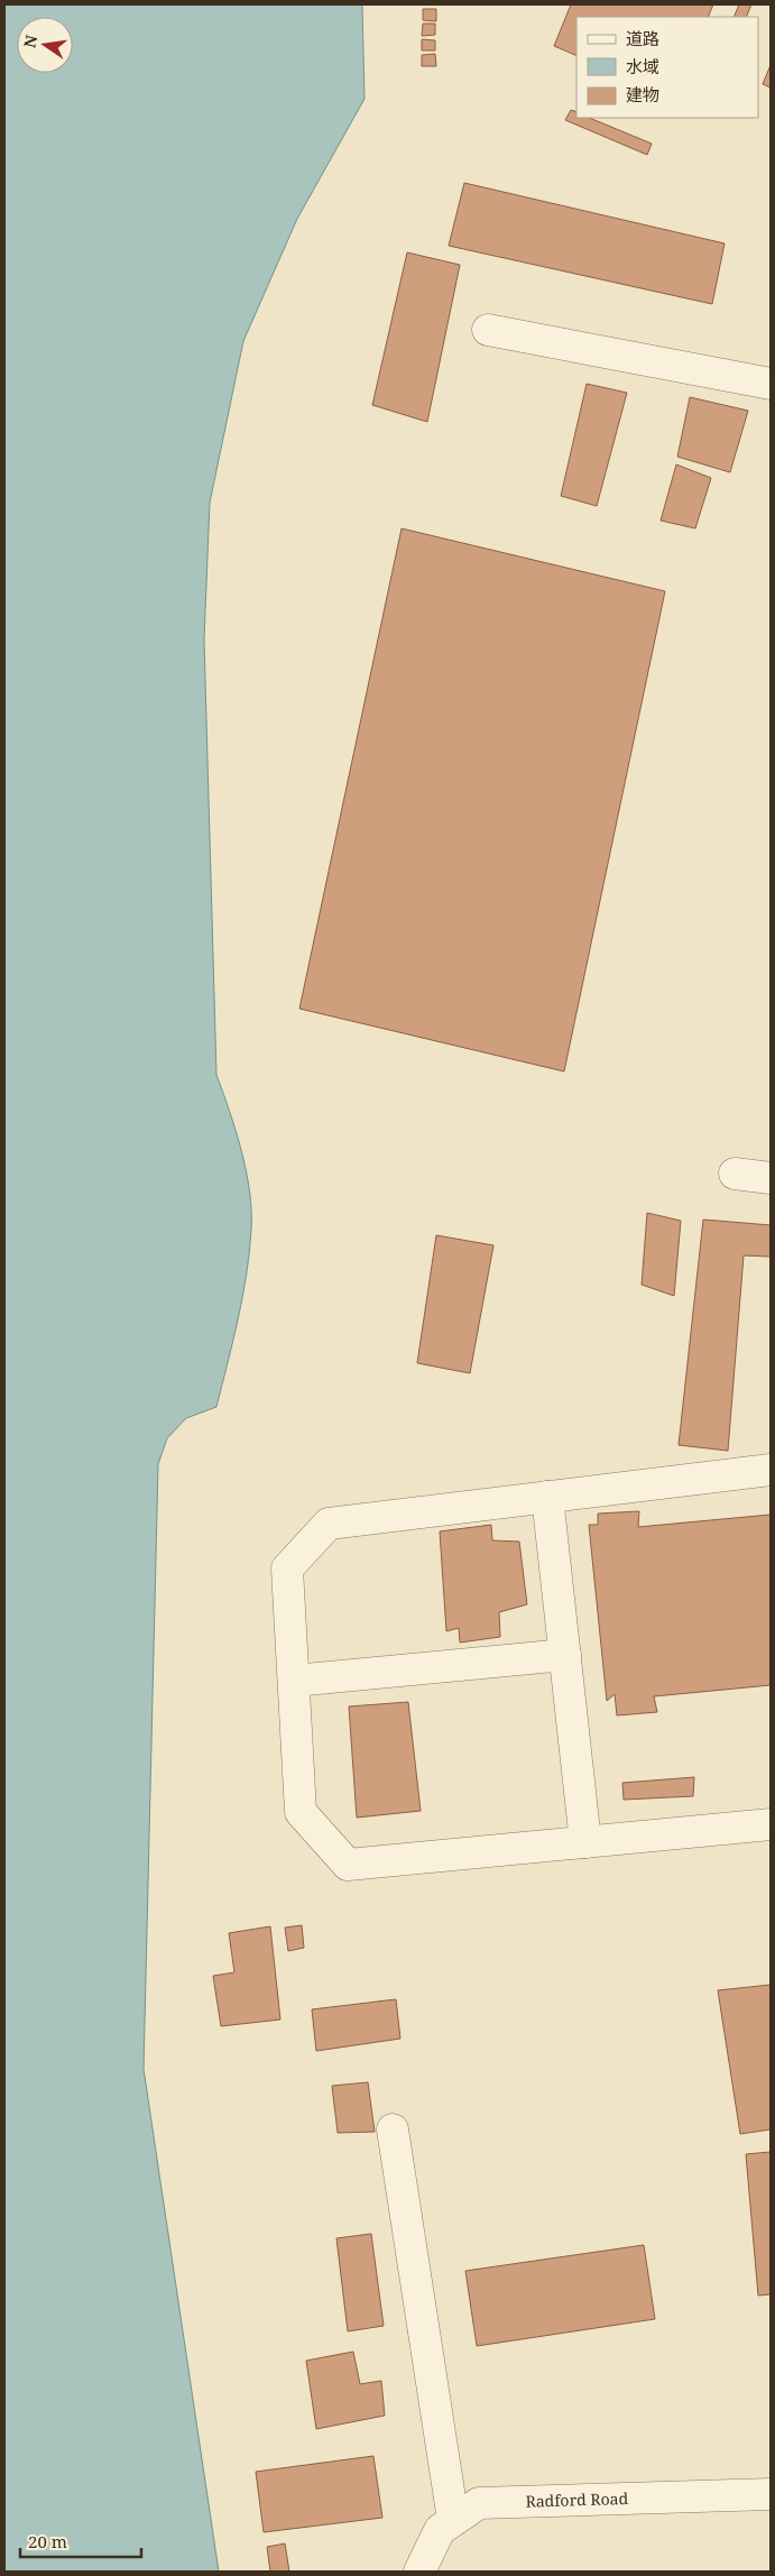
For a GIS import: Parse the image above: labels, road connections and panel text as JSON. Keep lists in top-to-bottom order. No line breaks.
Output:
{"streets":{"street":["Radford Road"]},"legend":["道路","水域","建物"],"scale_bar":"20 m","north":"left"}
